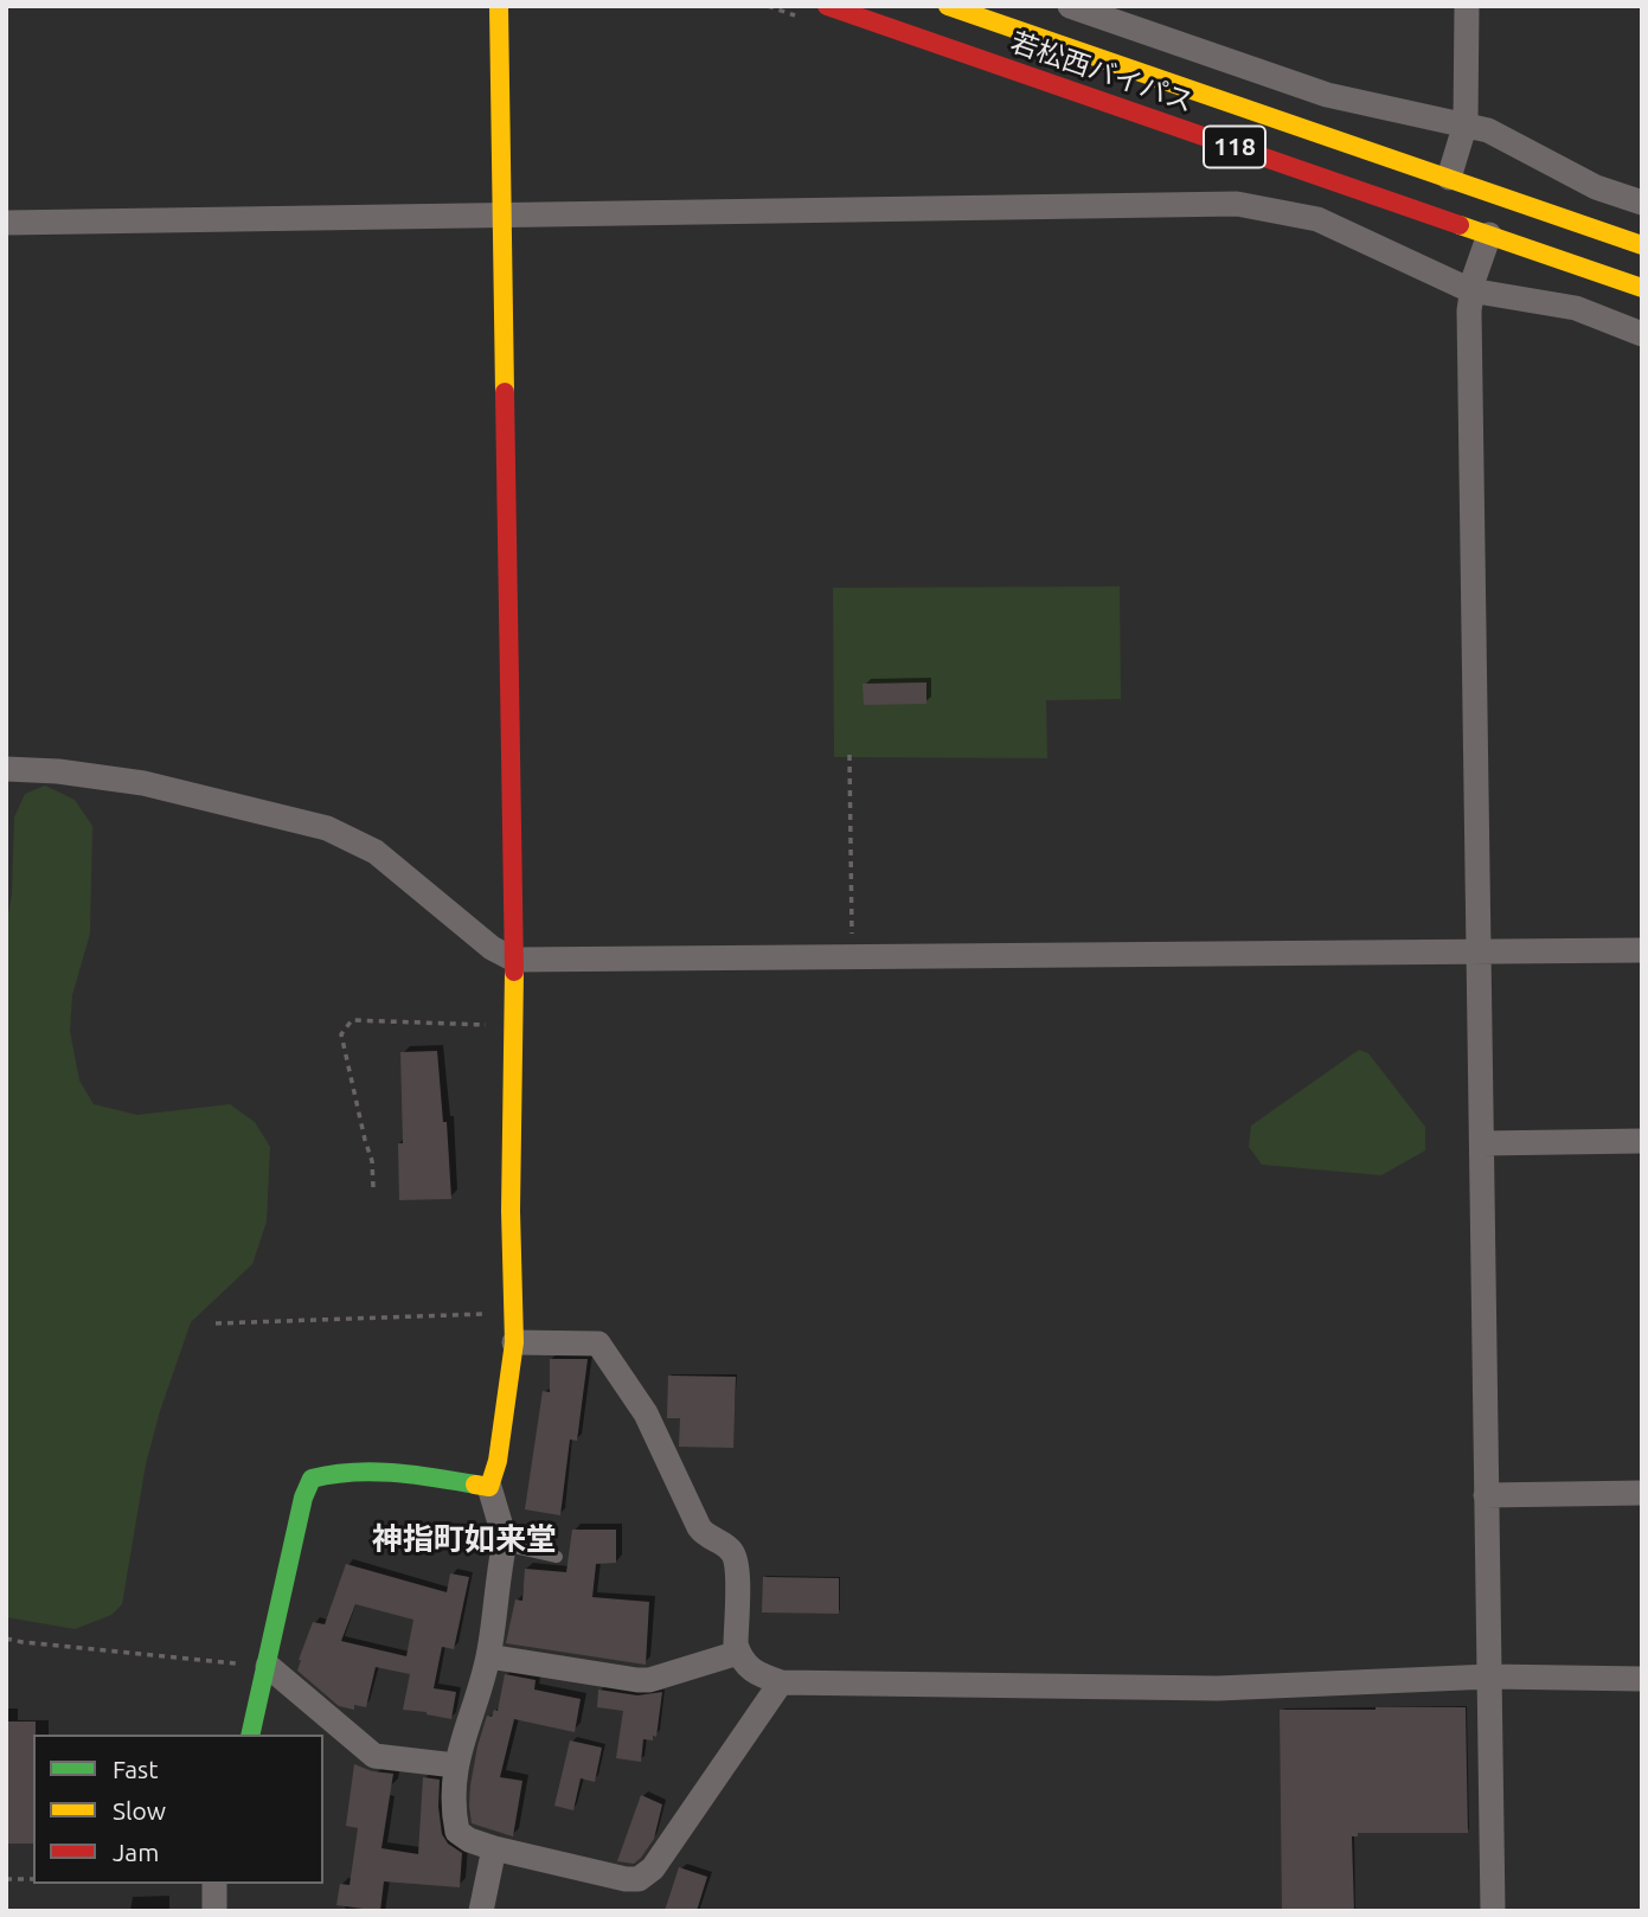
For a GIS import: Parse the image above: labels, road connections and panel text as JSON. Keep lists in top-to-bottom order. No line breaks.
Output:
{"streets":{"main road":["若松西バイパス","118"]},"districts":["神指町如来堂"],"legend":["Fast","Slow","Jam"]}
